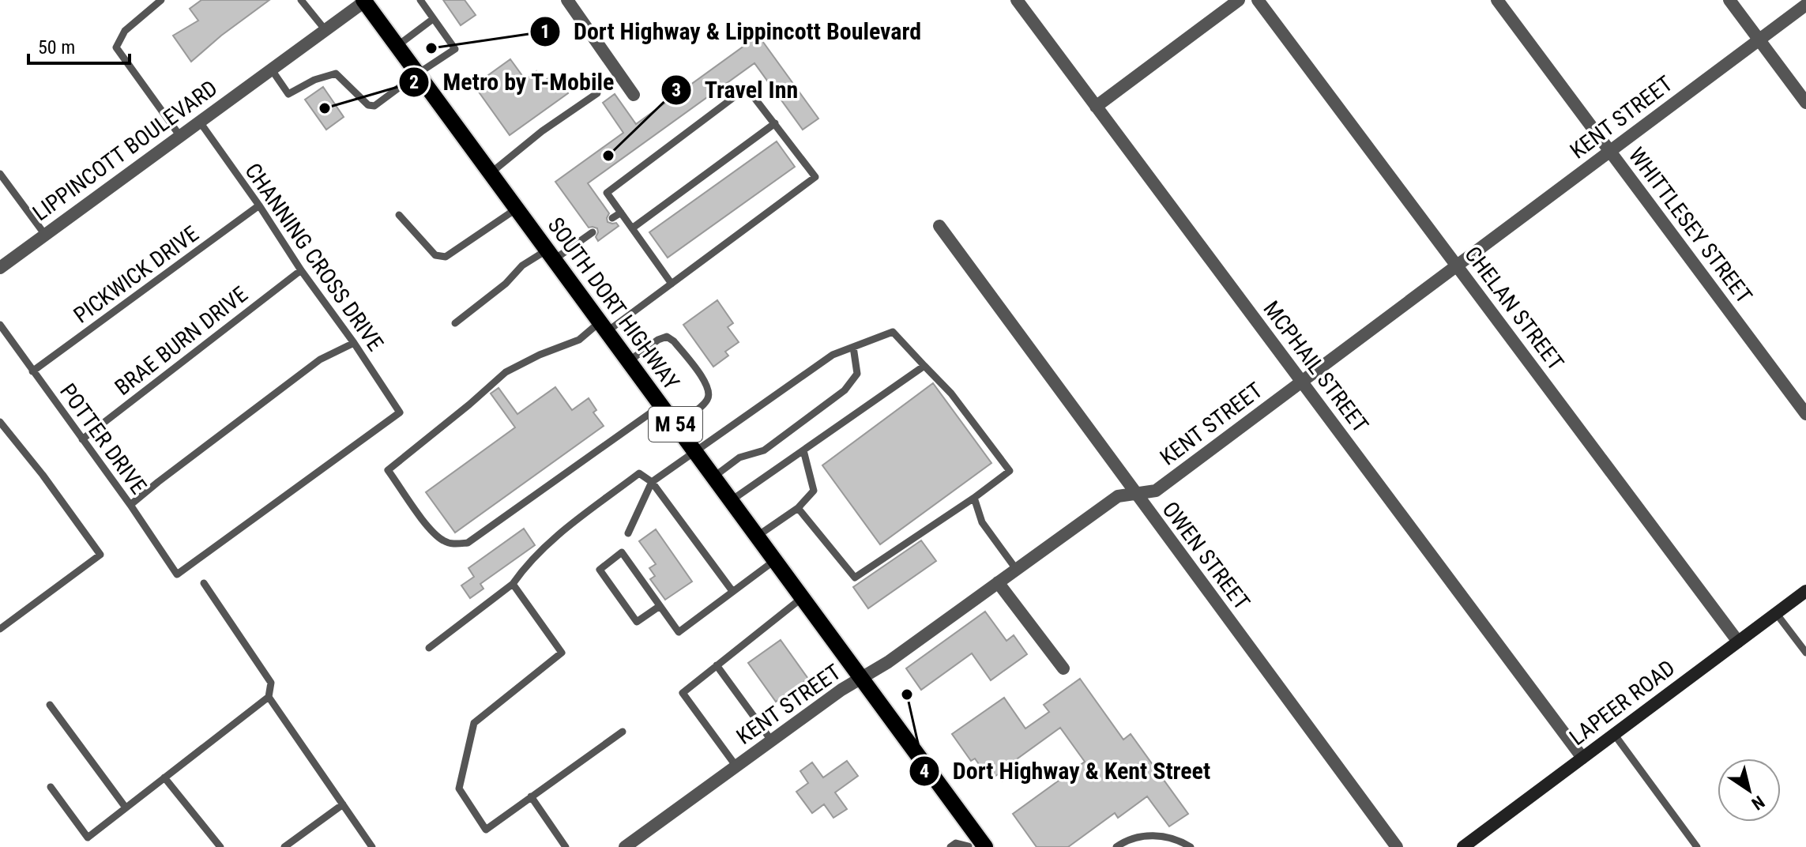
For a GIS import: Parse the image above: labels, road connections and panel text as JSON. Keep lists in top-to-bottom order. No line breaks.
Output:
{"streets":{"main road":["SOUTH DORT HIGHWAY","M 54","LAPEER ROAD"],"street":["KENT STREET","LIPPINCOTT BOULEVARD","WHITTLESEY STREET","CHELAN STREET","MCPHAIL STREET","OWEN STREET"],"lane":["CHANNING CROSS DRIVE","PICKWICK DRIVE","BRAE BURN DRIVE","POTTER DRIVE"]},"crossings":[["KENT STREET","WHITTLESEY STREET"],["KENT STREET","SOUTH DORT HIGHWAY"],["KENT STREET","CHELAN STREET"],["KENT STREET","MCPHAIL STREET"],["KENT STREET","OWEN STREET"],["LIPPINCOTT BOULEVARD","CHANNING CROSS DRIVE"],["LIPPINCOTT BOULEVARD","SOUTH DORT HIGHWAY"],["CHANNING CROSS DRIVE","PICKWICK DRIVE"],["CHANNING CROSS DRIVE","BRAE BURN DRIVE"],["CHANNING CROSS DRIVE","POTTER DRIVE"],["PICKWICK DRIVE","POTTER DRIVE"],["CHELAN STREET","LAPEER ROAD"],["BRAE BURN DRIVE","POTTER DRIVE"],["MCPHAIL STREET","LAPEER ROAD"]],"places":["Dort Highway & Lippincott Boulevard","Metro by T-Mobile","Travel Inn","Dort Highway & Kent Street"],"scale_bar":"50 m","north":"bottom right"}
